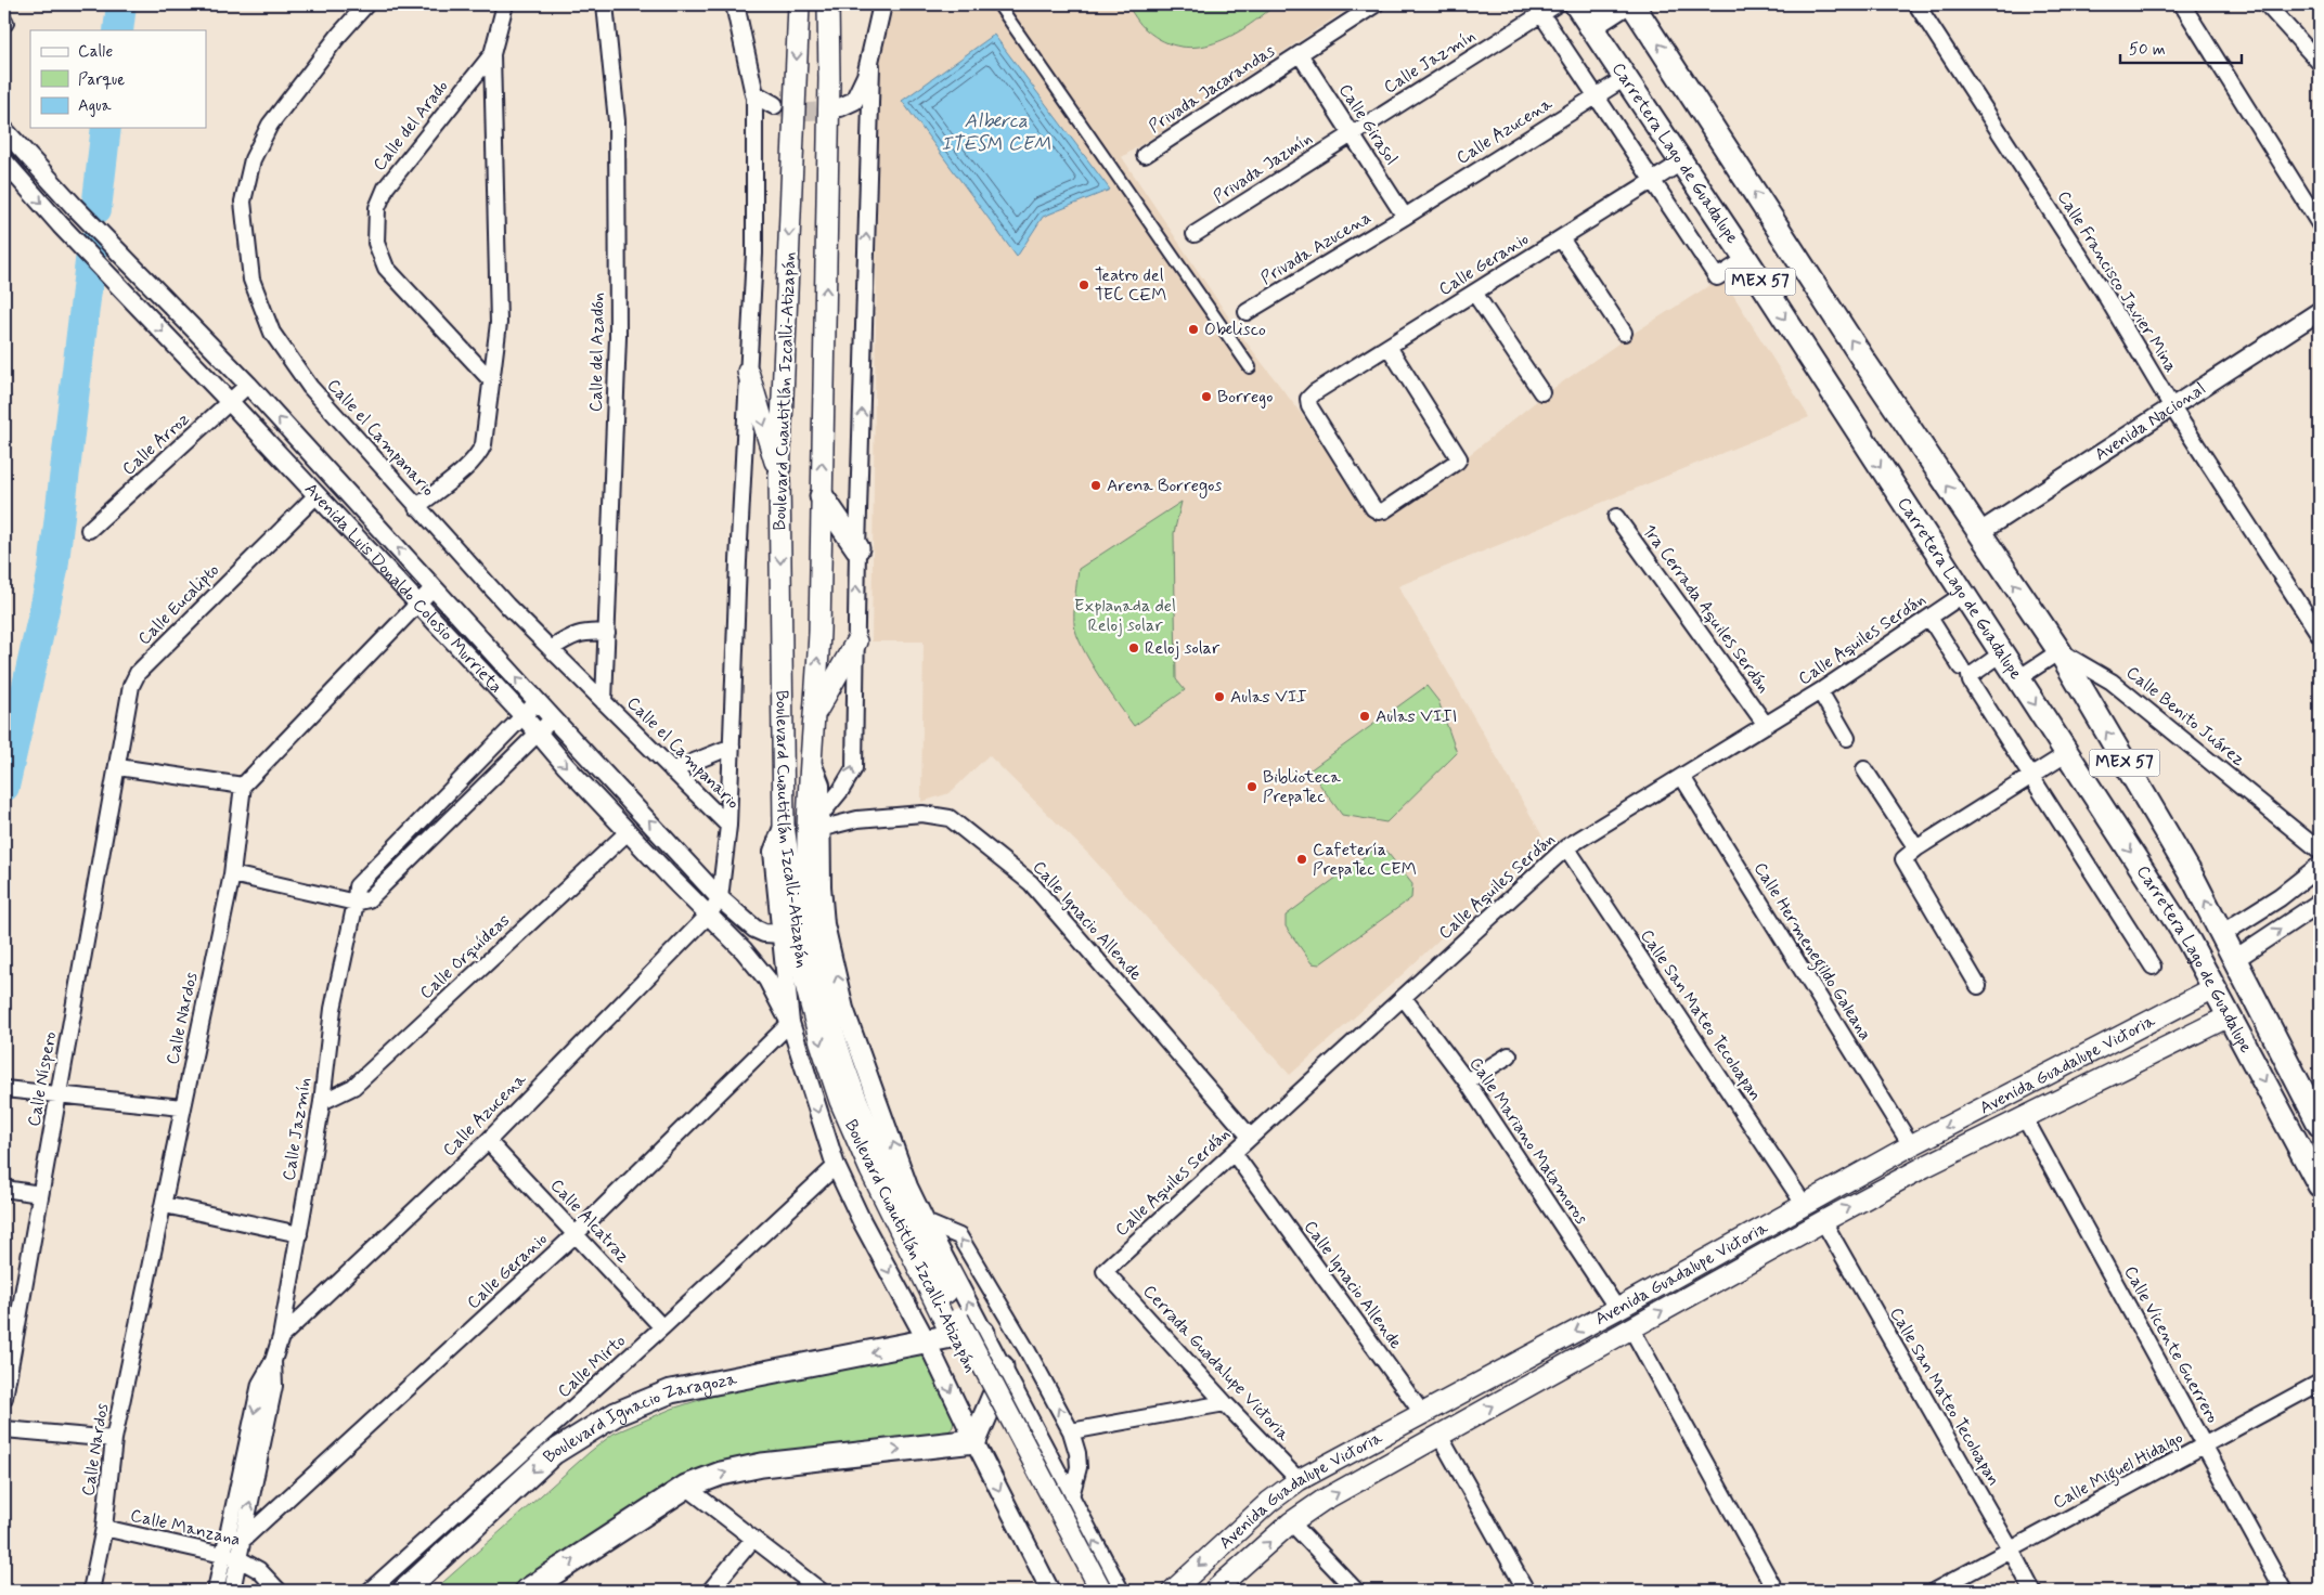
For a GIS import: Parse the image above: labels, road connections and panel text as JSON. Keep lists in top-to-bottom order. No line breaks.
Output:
{"streets":{"main road":["Carretera Lago de Guadalupe","MEX 57","Boulevard Cuautitlán Izcalli-Atizapán","Avenida Guadalupe Victoria","Boulevard Ignacio Zaragoza"],"street":["Calle Jazmín","Privada Jacarandas","Calle Girasol","Calle del Arado","Calle Azucena","Privada Jazmín","Privada Azucena","Calle Geranio","Calle Francisco Javier Mina","Calle del Azadón","Avenida Nacional","Calle el Campanario","Calle Arroz","Avenida Luis Donaldo Colosio Murrieta","Calle Eucalipto","1ra Cerrada Aquiles Serdán","Calle Aquiles Serdán","Calle Benito Juárez","Calle Ignacio Allende","Calle Hermenegildo Galeana","Calle Orquídeas","Calle San Mateo Tecoloapan","Calle Nardos","Calle Níspero","Calle Mariano Matamoros","Calle Alcatraz","Calle Vicente Guerrero","Cerrada Guadalupe Victoria","Calle Mirto","Calle Miguel Hidalgo","Calle Manzana"]},"crossings":[["Calle Jazmín","Calle Girasol"],["Calle Jazmín","Calle Azucena"],["Calle Jazmín","Privada Jazmín"],["Calle Jazmín","Calle Geranio"],["Calle Jazmín","Avenida Luis Donaldo Colosio Murrieta"],["Calle Jazmín","Calle Orquídeas"],["Calle Jazmín","Calle Manzana"],["Privada Jacarandas","Calle Girasol"],["Calle Girasol","Calle Azucena"],["Calle Girasol","Privada Jazmín"],["Calle Girasol","Privada Azucena"],["Calle del Arado","Calle el Campanario"],["Calle Azucena","Carretera Lago de Guadalupe"],["Calle Azucena","Privada Azucena"],["Calle Azucena","Boulevard Cuautitlán Izcalli-Atizapán"],["Calle Azucena","Avenida Luis Donaldo Colosio Murrieta"],["Calle Azucena","Calle Alcatraz"],["Carretera Lago de Guadalupe","Calle Geranio"],["Carretera Lago de Guadalupe","Avenida Nacional"],["Carretera Lago de Guadalupe","Calle Aquiles Serdán"],["Carretera Lago de Guadalupe","Calle Benito Juárez"],["Carretera Lago de Guadalupe","Avenida Guadalupe Victoria"],["Calle Geranio","Avenida Luis Donaldo Colosio Murrieta"],["Calle Geranio","Calle Alcatraz"],["Calle Francisco Javier Mina","Avenida Nacional"],["Calle del Azadón","Calle el Campanario"],["Boulevard Cuautitlán Izcalli-Atizapán","Calle el Campanario"],["Boulevard Cuautitlán Izcalli-Atizapán","Avenida Luis Donaldo Colosio Murrieta"],["Calle Arroz","Avenida Luis Donaldo Colosio Murrieta"],["Avenida Luis Donaldo Colosio Murrieta","Calle Eucalipto"],["Avenida Luis Donaldo Colosio Murrieta","Calle Orquídeas"],["Calle Eucalipto","Calle Níspero"],["1ra Cerrada Aquiles Serdán","Calle Aquiles Serdán"],["Calle Aquiles Serdán","Calle Ignacio Allende"],["Calle Aquiles Serdán","Calle Hermenegildo Galeana"],["Calle Aquiles Serdán","Calle San Mateo Tecoloapan"],["Calle Aquiles Serdán","Calle Mariano Matamoros"],["Calle Aquiles Serdán","Cerrada Guadalupe Victoria"],["Calle Ignacio Allende","Avenida Guadalupe Victoria"],["Calle Hermenegildo Galeana","Avenida Guadalupe Victoria"],["Calle San Mateo Tecoloapan","Avenida Guadalupe Victoria"],["Calle San Mateo Tecoloapan","Calle Miguel Hidalgo"],["Calle Nardos","Calle Manzana"],["Avenida Guadalupe Victoria","Calle Mariano Matamoros"],["Avenida Guadalupe Victoria","Calle Vicente Guerrero"],["Avenida Guadalupe Victoria","Cerrada Guadalupe Victoria"],["Calle Alcatraz","Calle Mirto"],["Calle Vicente Guerrero","Calle Miguel Hidalgo"]],"water":["Alberca ITESM CEM"],"parks":["Explanada del Reloj solar"],"places":["Teatro del TEC CEM","Obelisco","Borrego","Arena Borregos","Reloj solar","Aulas VII","Aulas VIII","Biblioteca PrepaTec","Cafetería PrepaTec CEM"],"legend":["Calle","Parque","Agua"],"scale_bar":"50 m"}
